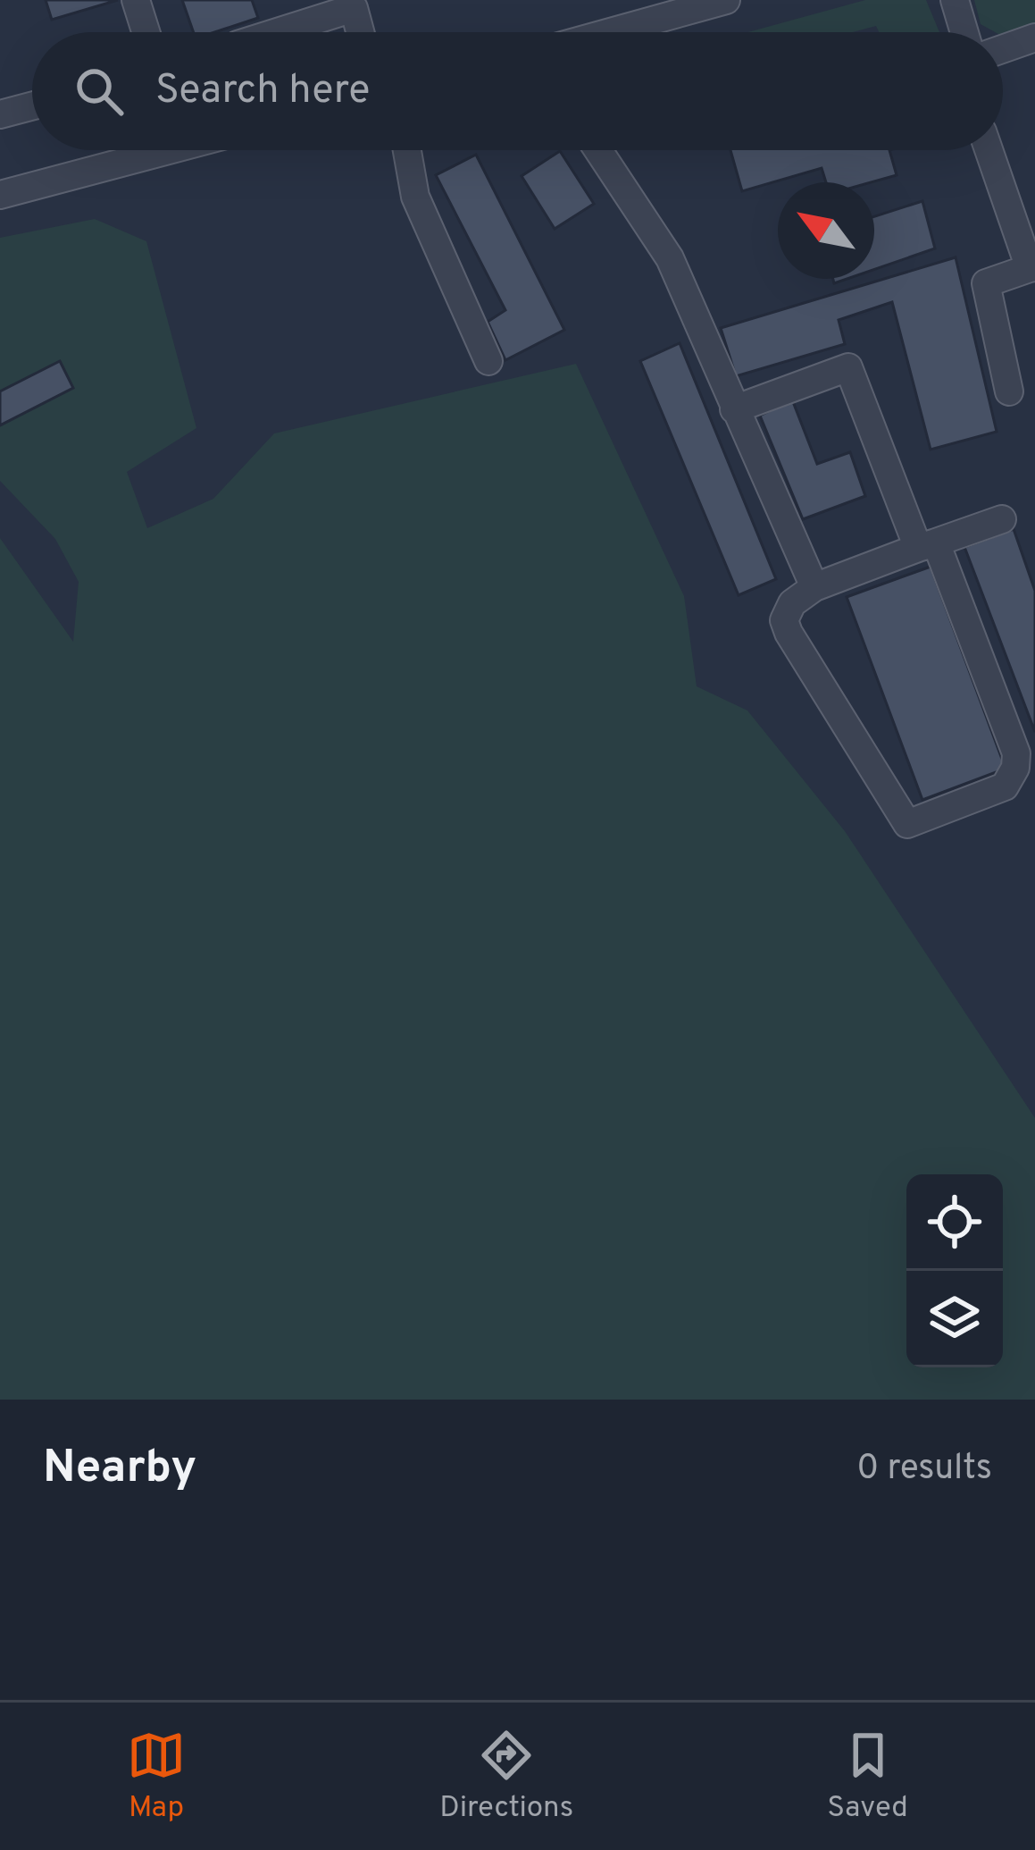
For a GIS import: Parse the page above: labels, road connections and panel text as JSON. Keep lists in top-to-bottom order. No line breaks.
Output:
{"north":"top left","page":{"search":"Search here","heading":["Nearby","0 results"],"nav":["Map","Directions","Saved"]}}
